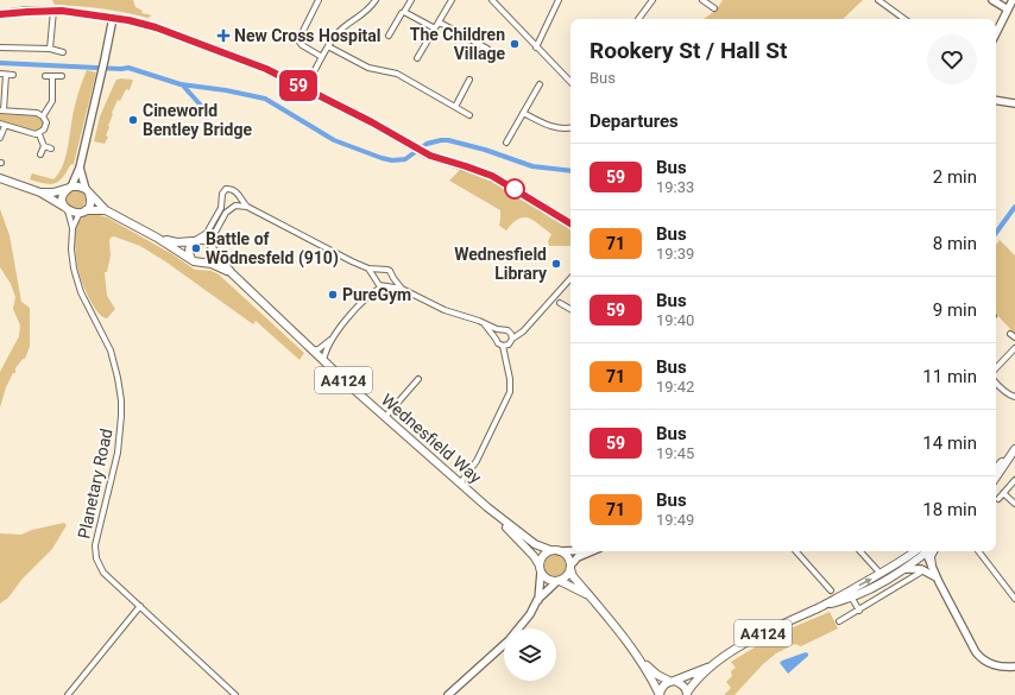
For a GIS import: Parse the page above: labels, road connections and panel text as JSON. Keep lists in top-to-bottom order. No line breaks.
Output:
{"streets":{"main road":["A4124","Wednesfield Way"],"street":["Planetary Road"]},"places":{"health":["New Cross Hospital"],"other":["The Children Village","Cineworld Bentley Bridge","Battle of Wōdnesfeld (910)","Wednesfield Library","PureGym"]},"lines":["bus line 59"],"page":{"on_map":"59","heading":[["Rookery St / Hall St","Bus"],"Departures"],"list":[{"mark":"59","name":"Bus","note":"19:33","value":"2 min"},{"mark":"71","name":"Bus","note":"19:39","value":"8 min"},{"mark":"59","name":"Bus","note":"19:40","value":"9 min"},{"mark":"71","name":"Bus","note":"19:42","value":"11 min"},{"mark":"59","name":"Bus","note":"19:45","value":"14 min"},{"mark":"71","name":"Bus","note":"19:49","value":"18 min"}]}}
